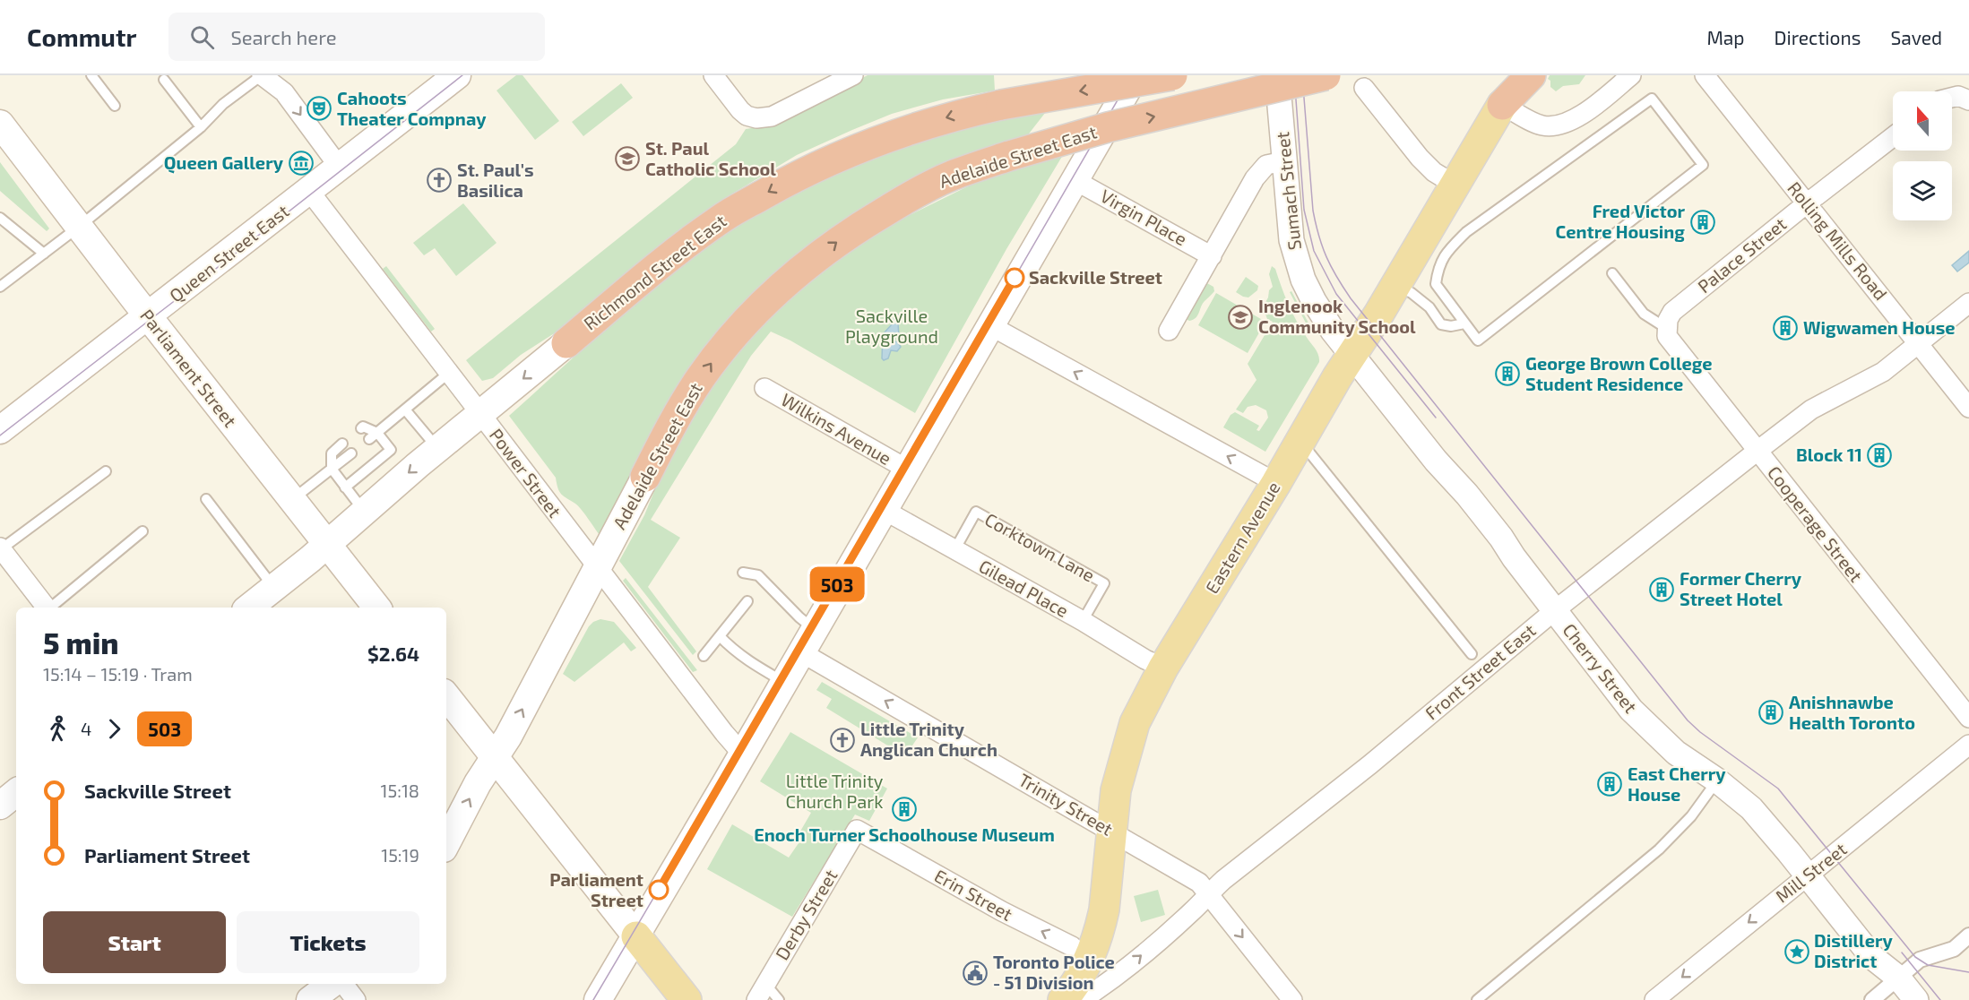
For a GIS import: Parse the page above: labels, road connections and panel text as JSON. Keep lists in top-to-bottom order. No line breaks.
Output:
{"streets":{"highway":["Adelaide Street East","Richmond Street East","Eastern Avenue"],"main road":["Queen Street East","Parliament Street"],"street":["Sumach Street","Virgin Place","Rolling Mills Road","Palace Street","Wilkins Avenue","Power Street","Cooperage Street","Gilead Place","Cherry Street","Front Street East","Trinity Street","Mill Street","Erin Street","Derby Street"],"lane":["Corktown Lane"]},"crossings":[["Adelaide Street East","Power Street"],["Sumach Street","Eastern Avenue"],["Sumach Street","Cherry Street"],["Rolling Mills Road","Palace Street"],["Rolling Mills Road","Front Street East"],["Queen Street East","Parliament Street"],["Queen Street East","Power Street"],["Palace Street","Cooperage Street"],["Richmond Street East","Parliament Street"],["Richmond Street East","Power Street"],["Cooperage Street","Front Street East"],["Eastern Avenue","Gilead Place"],["Eastern Avenue","Cherry Street"],["Eastern Avenue","Trinity Street"],["Eastern Avenue","Erin Street"],["Corktown Lane","Gilead Place"],["Cherry Street","Front Street East"],["Cherry Street","Mill Street"],["Front Street East","Trinity Street"],["Erin Street","Derby Street"]],"one_way":["Adelaide Street East","Richmond Street East","Mill Street","Erin Street"],"parks":["Sackville Playground","Little Trinity Church Park"],"places":{"theatre":["Cahoots Theater Compnay"],"school or university":["St. Paul Catholic School","Inglenook Community School"],"museum":["Queen Gallery"],"church":["St. Paul's Basilica","Little Trinity Anglican Church"],"building":["Fred Victor Centre Housing","Wigwamen House","George Brown College Student Residence","Block 11","Former Cherry Street Hotel","Anishnawbe Health Toronto","East Cherry House","Enoch Turner Schoolhouse Museum"],"other":["Sackville Street","Parliament Street"],"place":["Distillery District"],"public building":["Toronto Police - 51 Division"]},"lines":["tram line 503"],"north":"top","page":{"header":"Commutr","search":"Search here","nav":["Map","Directions","Saved"],"on_map":"503","heading":["5 min","15:14 – 15:19 · Tram","$2.64"],"legs":["4","503"],"list":[{"name":"Sackville Street","value":"15:18"},{"name":"Parliament Street","value":"15:19"}],"buttons":["Start","Tickets"]}}
